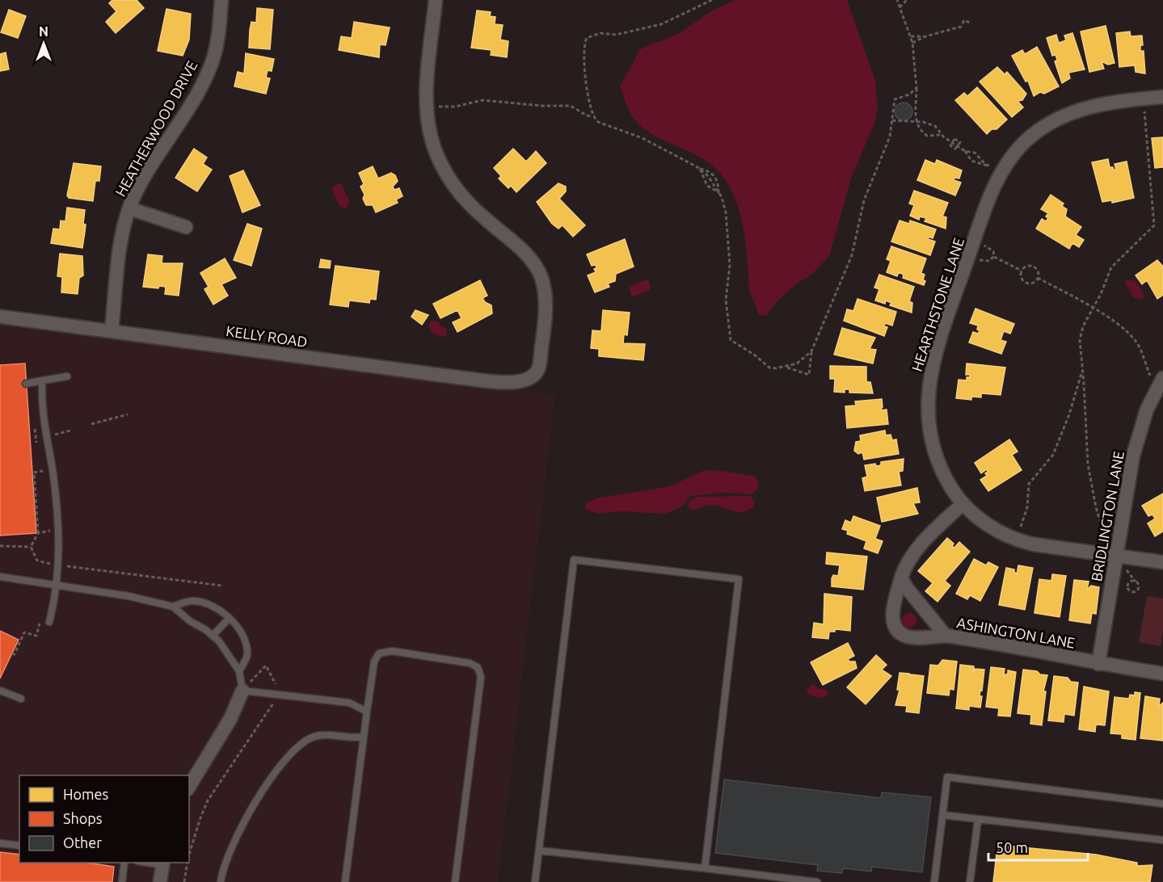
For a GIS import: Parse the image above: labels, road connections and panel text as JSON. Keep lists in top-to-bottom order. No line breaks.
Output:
{"streets":{"street":["HEATHERWOOD DRIVE","HEARTHSTONE LANE","KELLY ROAD","BRIDLINGTON LANE","ASHINGTON LANE"]},"crossings":[["HEATHERWOOD DRIVE","KELLY ROAD"],["HEARTHSTONE LANE","BRIDLINGTON LANE"],["BRIDLINGTON LANE","ASHINGTON LANE"]],"legend":["Homes","Shops","Other"],"scale_bar":"50 m","north":"top"}
